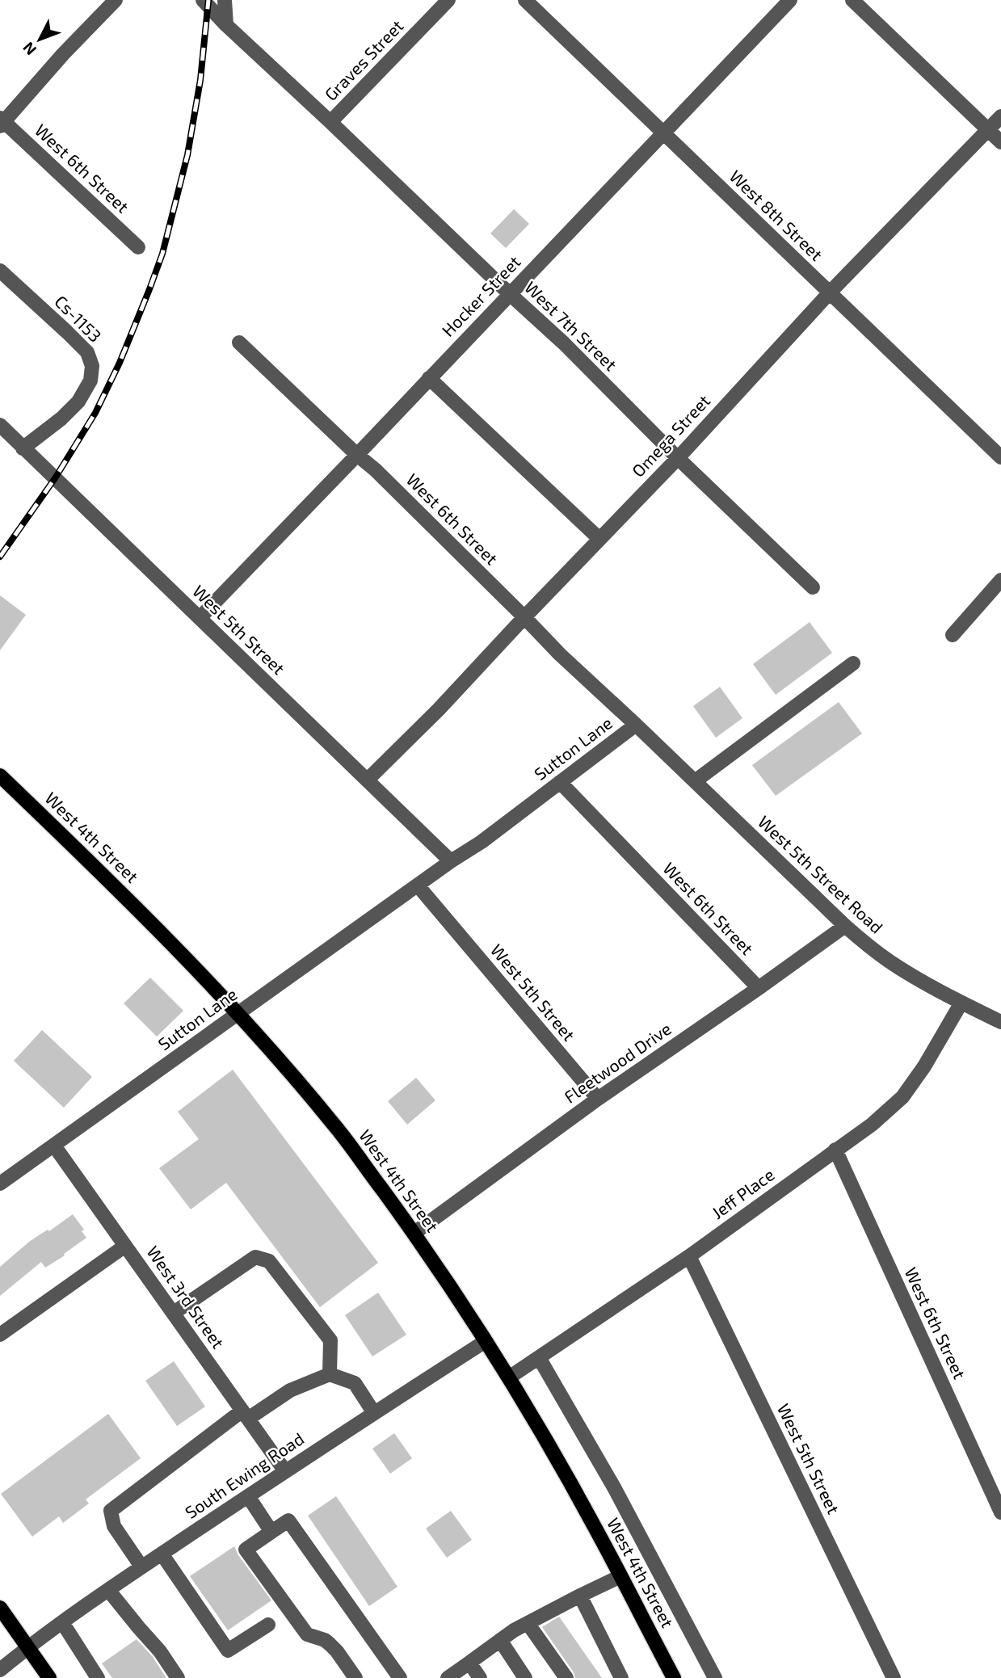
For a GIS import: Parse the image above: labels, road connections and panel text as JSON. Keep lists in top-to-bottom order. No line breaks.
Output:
{"streets":{"main road":["West 4th Street"],"street":["Graves Street","West 6th Street","West 8th Street","Hocker Street","Cs-1153","West 7th Street","Omega Street","West 5th Street","Sutton Lane","West 5th Street Road","Fleetwood Drive","Jeff Place","West 3rd Street","South Ewing Road"]},"crossings":[["Graves Street","West 7th Street"],["West 6th Street","Hocker Street"],["West 6th Street","Omega Street"],["West 6th Street","Sutton Lane"],["West 6th Street","West 5th Street Road"],["West 6th Street","Fleetwood Drive"],["West 6th Street","Jeff Place"],["West 8th Street","Hocker Street"],["West 8th Street","Omega Street"],["Hocker Street","West 7th Street"],["Hocker Street","West 5th Street"],["Cs-1153","West 5th Street"],["West 7th Street","Omega Street"],["Omega Street","West 5th Street"],["West 5th Street","Sutton Lane"],["West 5th Street","Fleetwood Drive"],["West 5th Street","Jeff Place"],["Sutton Lane","West 4th Street"],["Sutton Lane","West 5th Street Road"],["Sutton Lane","West 3rd Street"],["West 4th Street","Fleetwood Drive"],["West 4th Street","Jeff Place"],["West 4th Street","South Ewing Road"],["West 5th Street Road","Fleetwood Drive"],["West 5th Street Road","Jeff Place"],["West 3rd Street","South Ewing Road"]],"north":"bottom left"}
